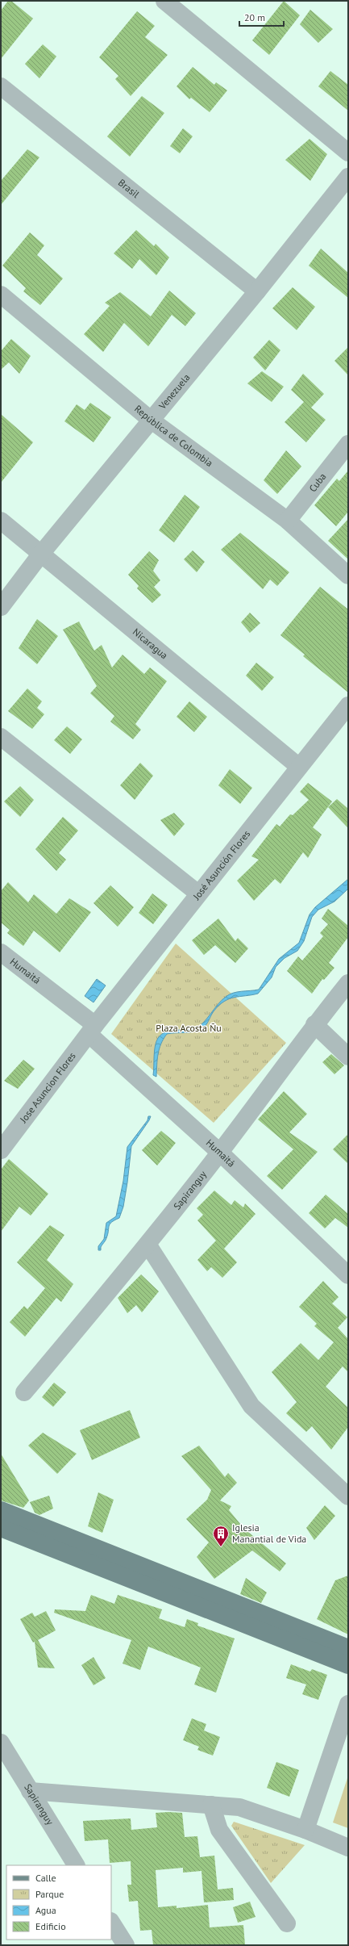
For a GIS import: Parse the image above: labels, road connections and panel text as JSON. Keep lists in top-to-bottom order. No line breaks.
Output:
{"streets":{"street":["Brasil","Venezuela","República de Colombia","Cuba","Nicaragua","José Asunción Flores","Humaitá","Jose Asuncion Flores","Sapiranguy"]},"crossings":[["Brasil","Venezuela"],["Venezuela","República de Colombia"],["Venezuela","Nicaragua"],["República de Colombia","Cuba"],["Nicaragua","José Asunción Flores"],["José Asunción Flores","Humaitá"],["José Asunción Flores","Jose Asuncion Flores"],["Humaitá","Jose Asuncion Flores"],["Humaitá","Sapiranguy"]],"parks":["Plaza Acosta Ñu"],"places":{"building":["Iglesia Manantial de Vida"]},"legend":["Calle","Parque","Agua","Edificio"],"scale_bar":"20 m"}
